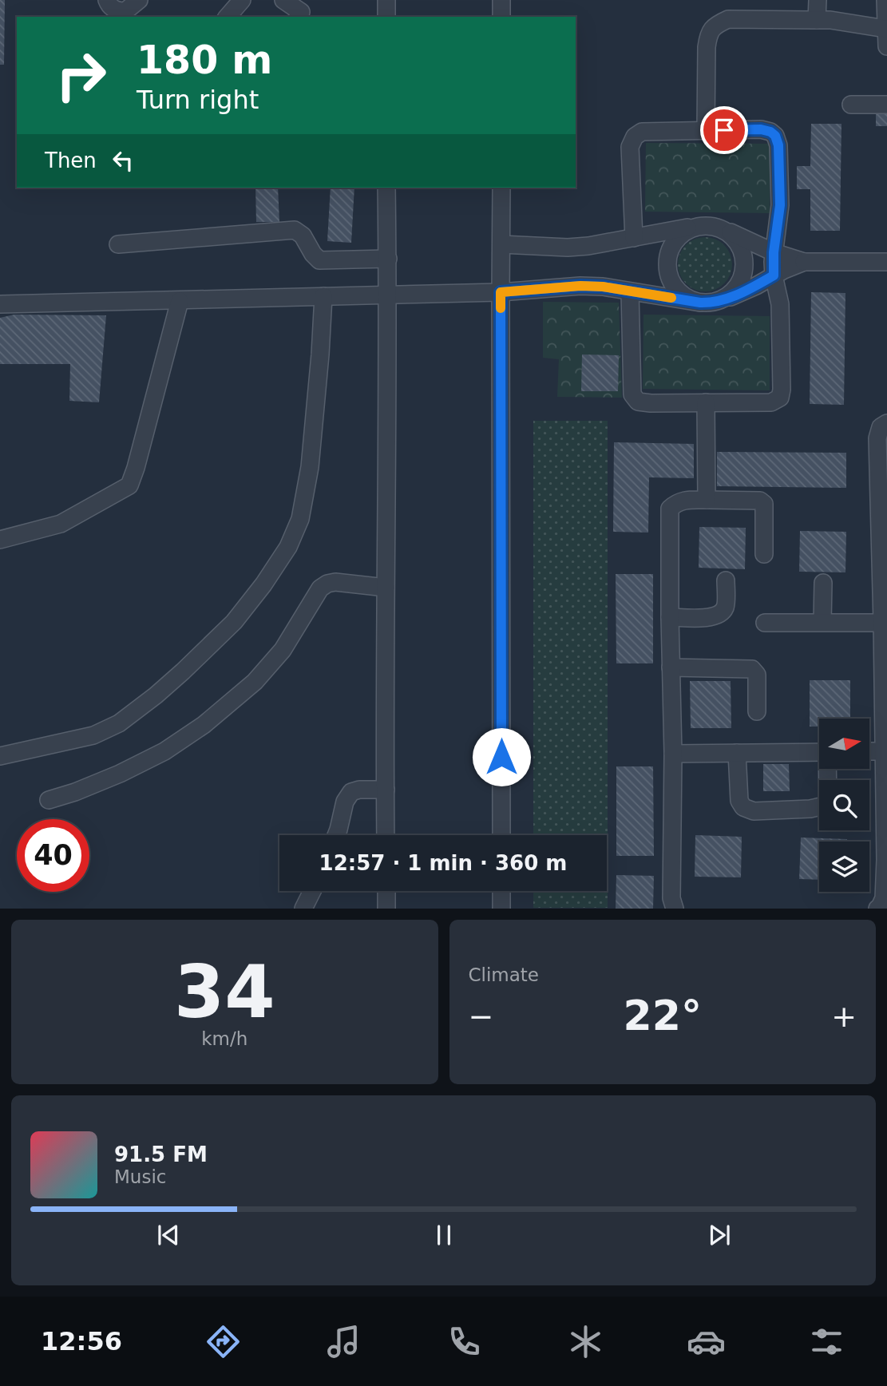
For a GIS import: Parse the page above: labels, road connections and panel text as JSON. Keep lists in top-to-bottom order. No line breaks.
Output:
{"north":"right","page":{"turn":["180 m","Turn right"],"then":"Then","limit":"40","trip":"12:57 · 1 min · 360 m","tile":[["34","km/h"],"Climate"],"heat":["−","22°","+"],"song":["91.5 FM","Music"],"tabs":"12:56"}}
